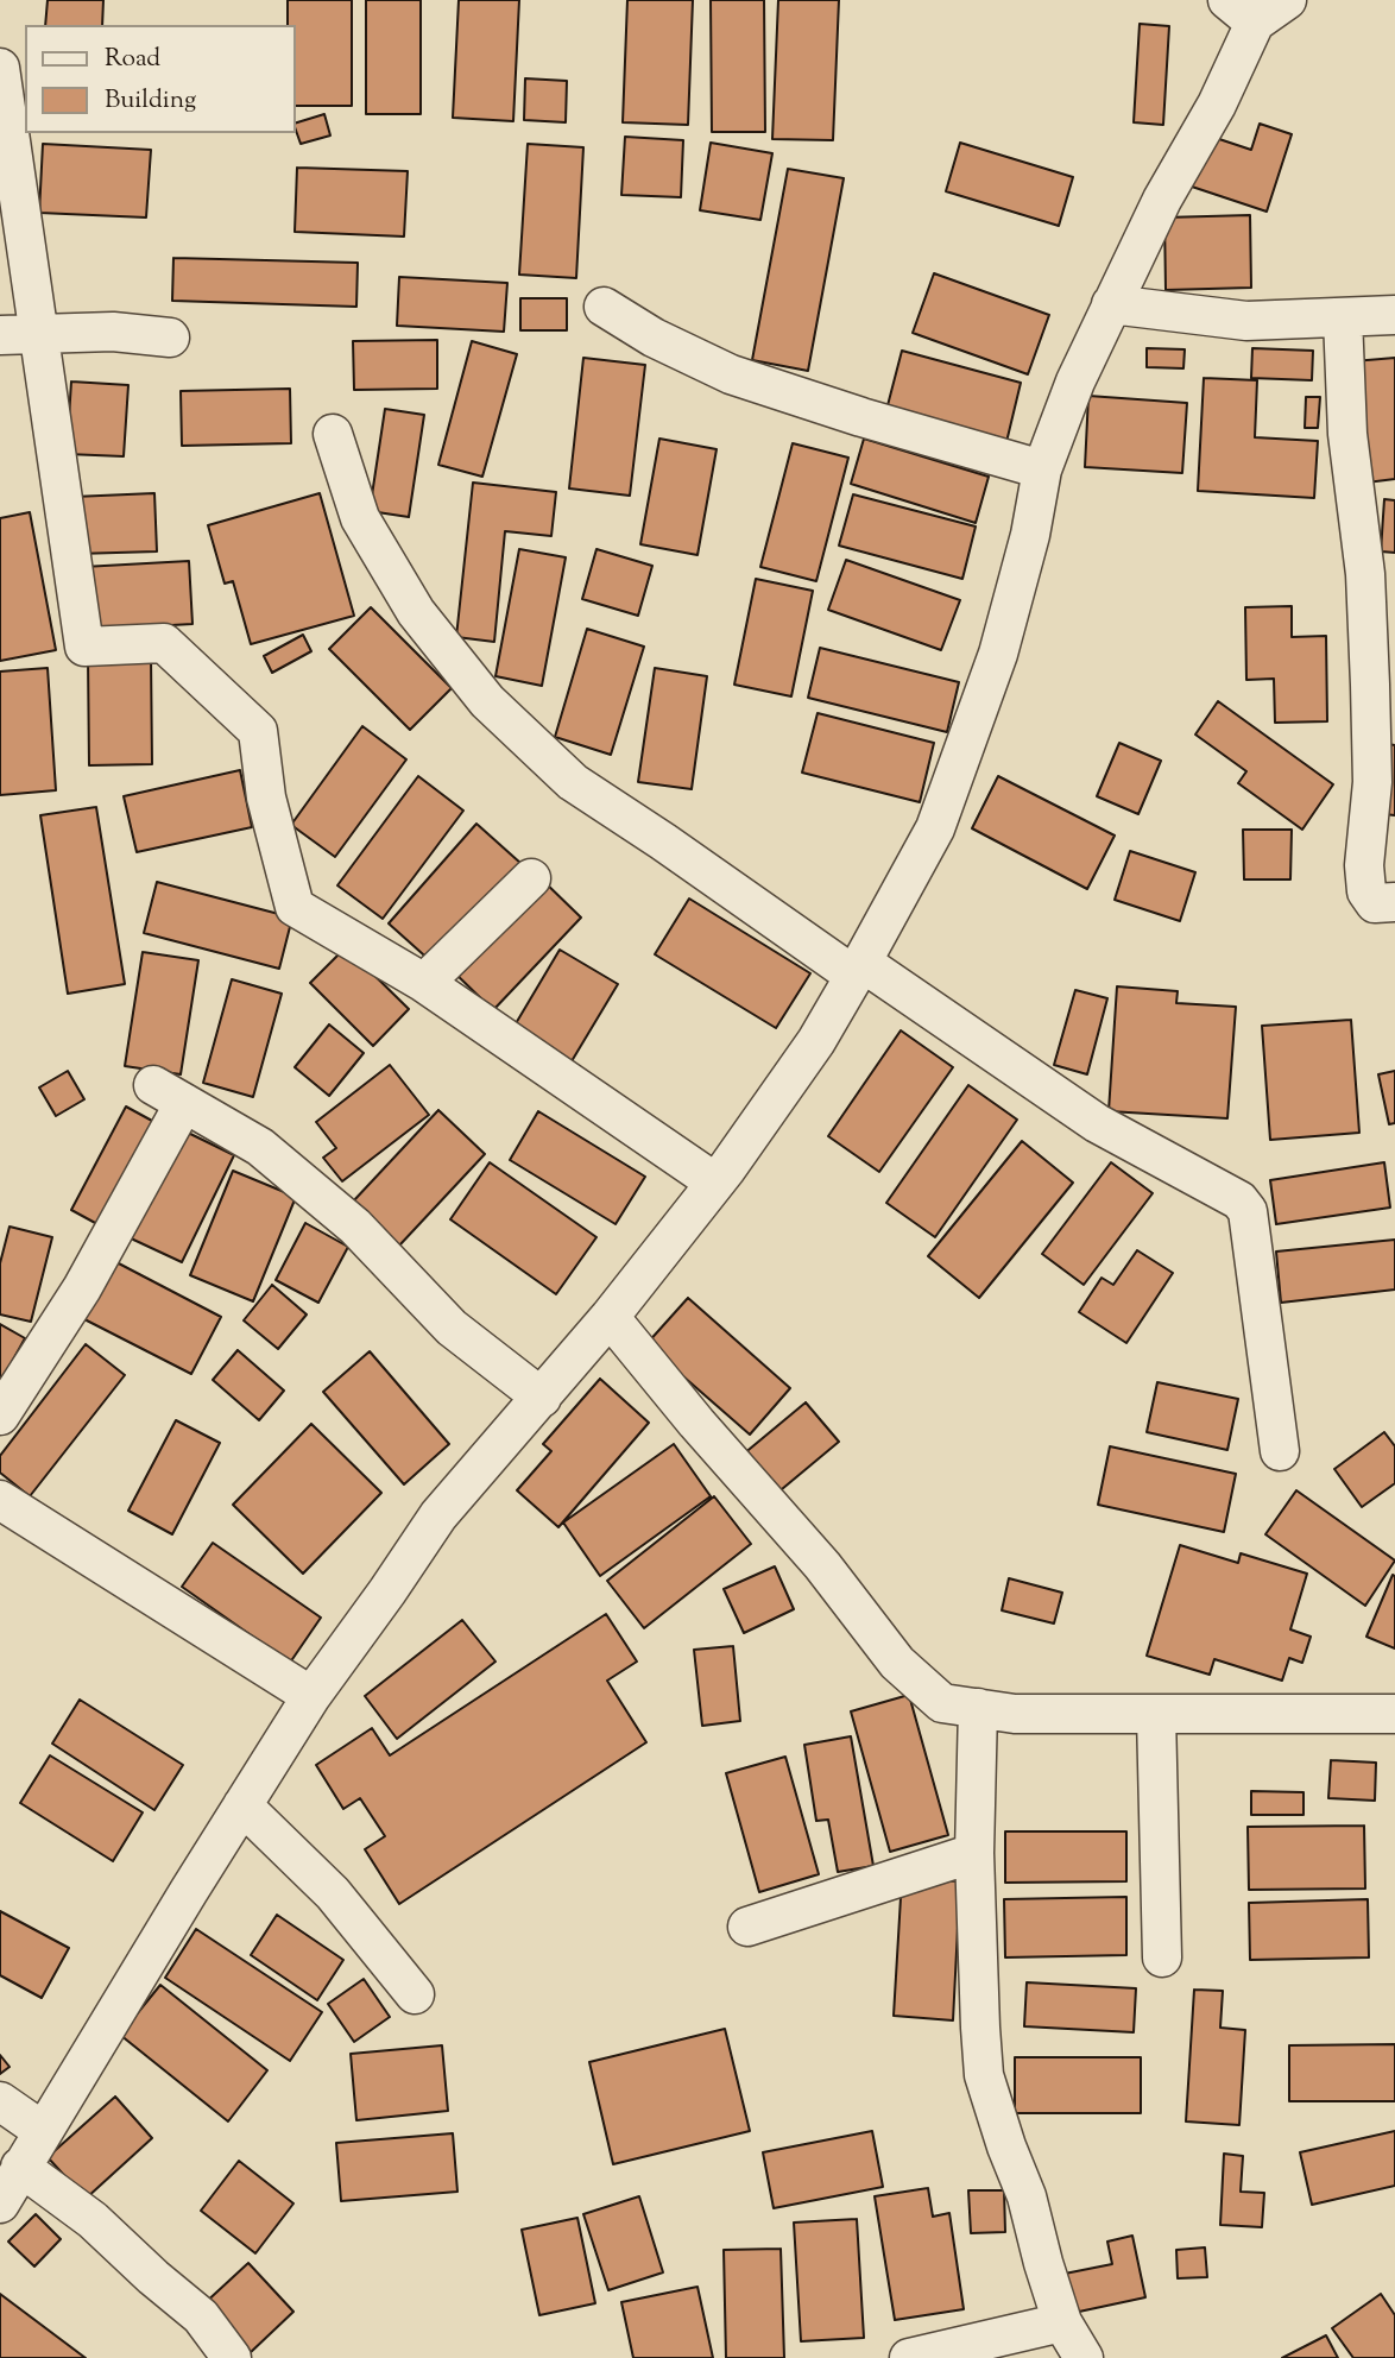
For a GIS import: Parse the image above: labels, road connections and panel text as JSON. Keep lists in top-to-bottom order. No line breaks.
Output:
{"legend":["Road","Building"]}
